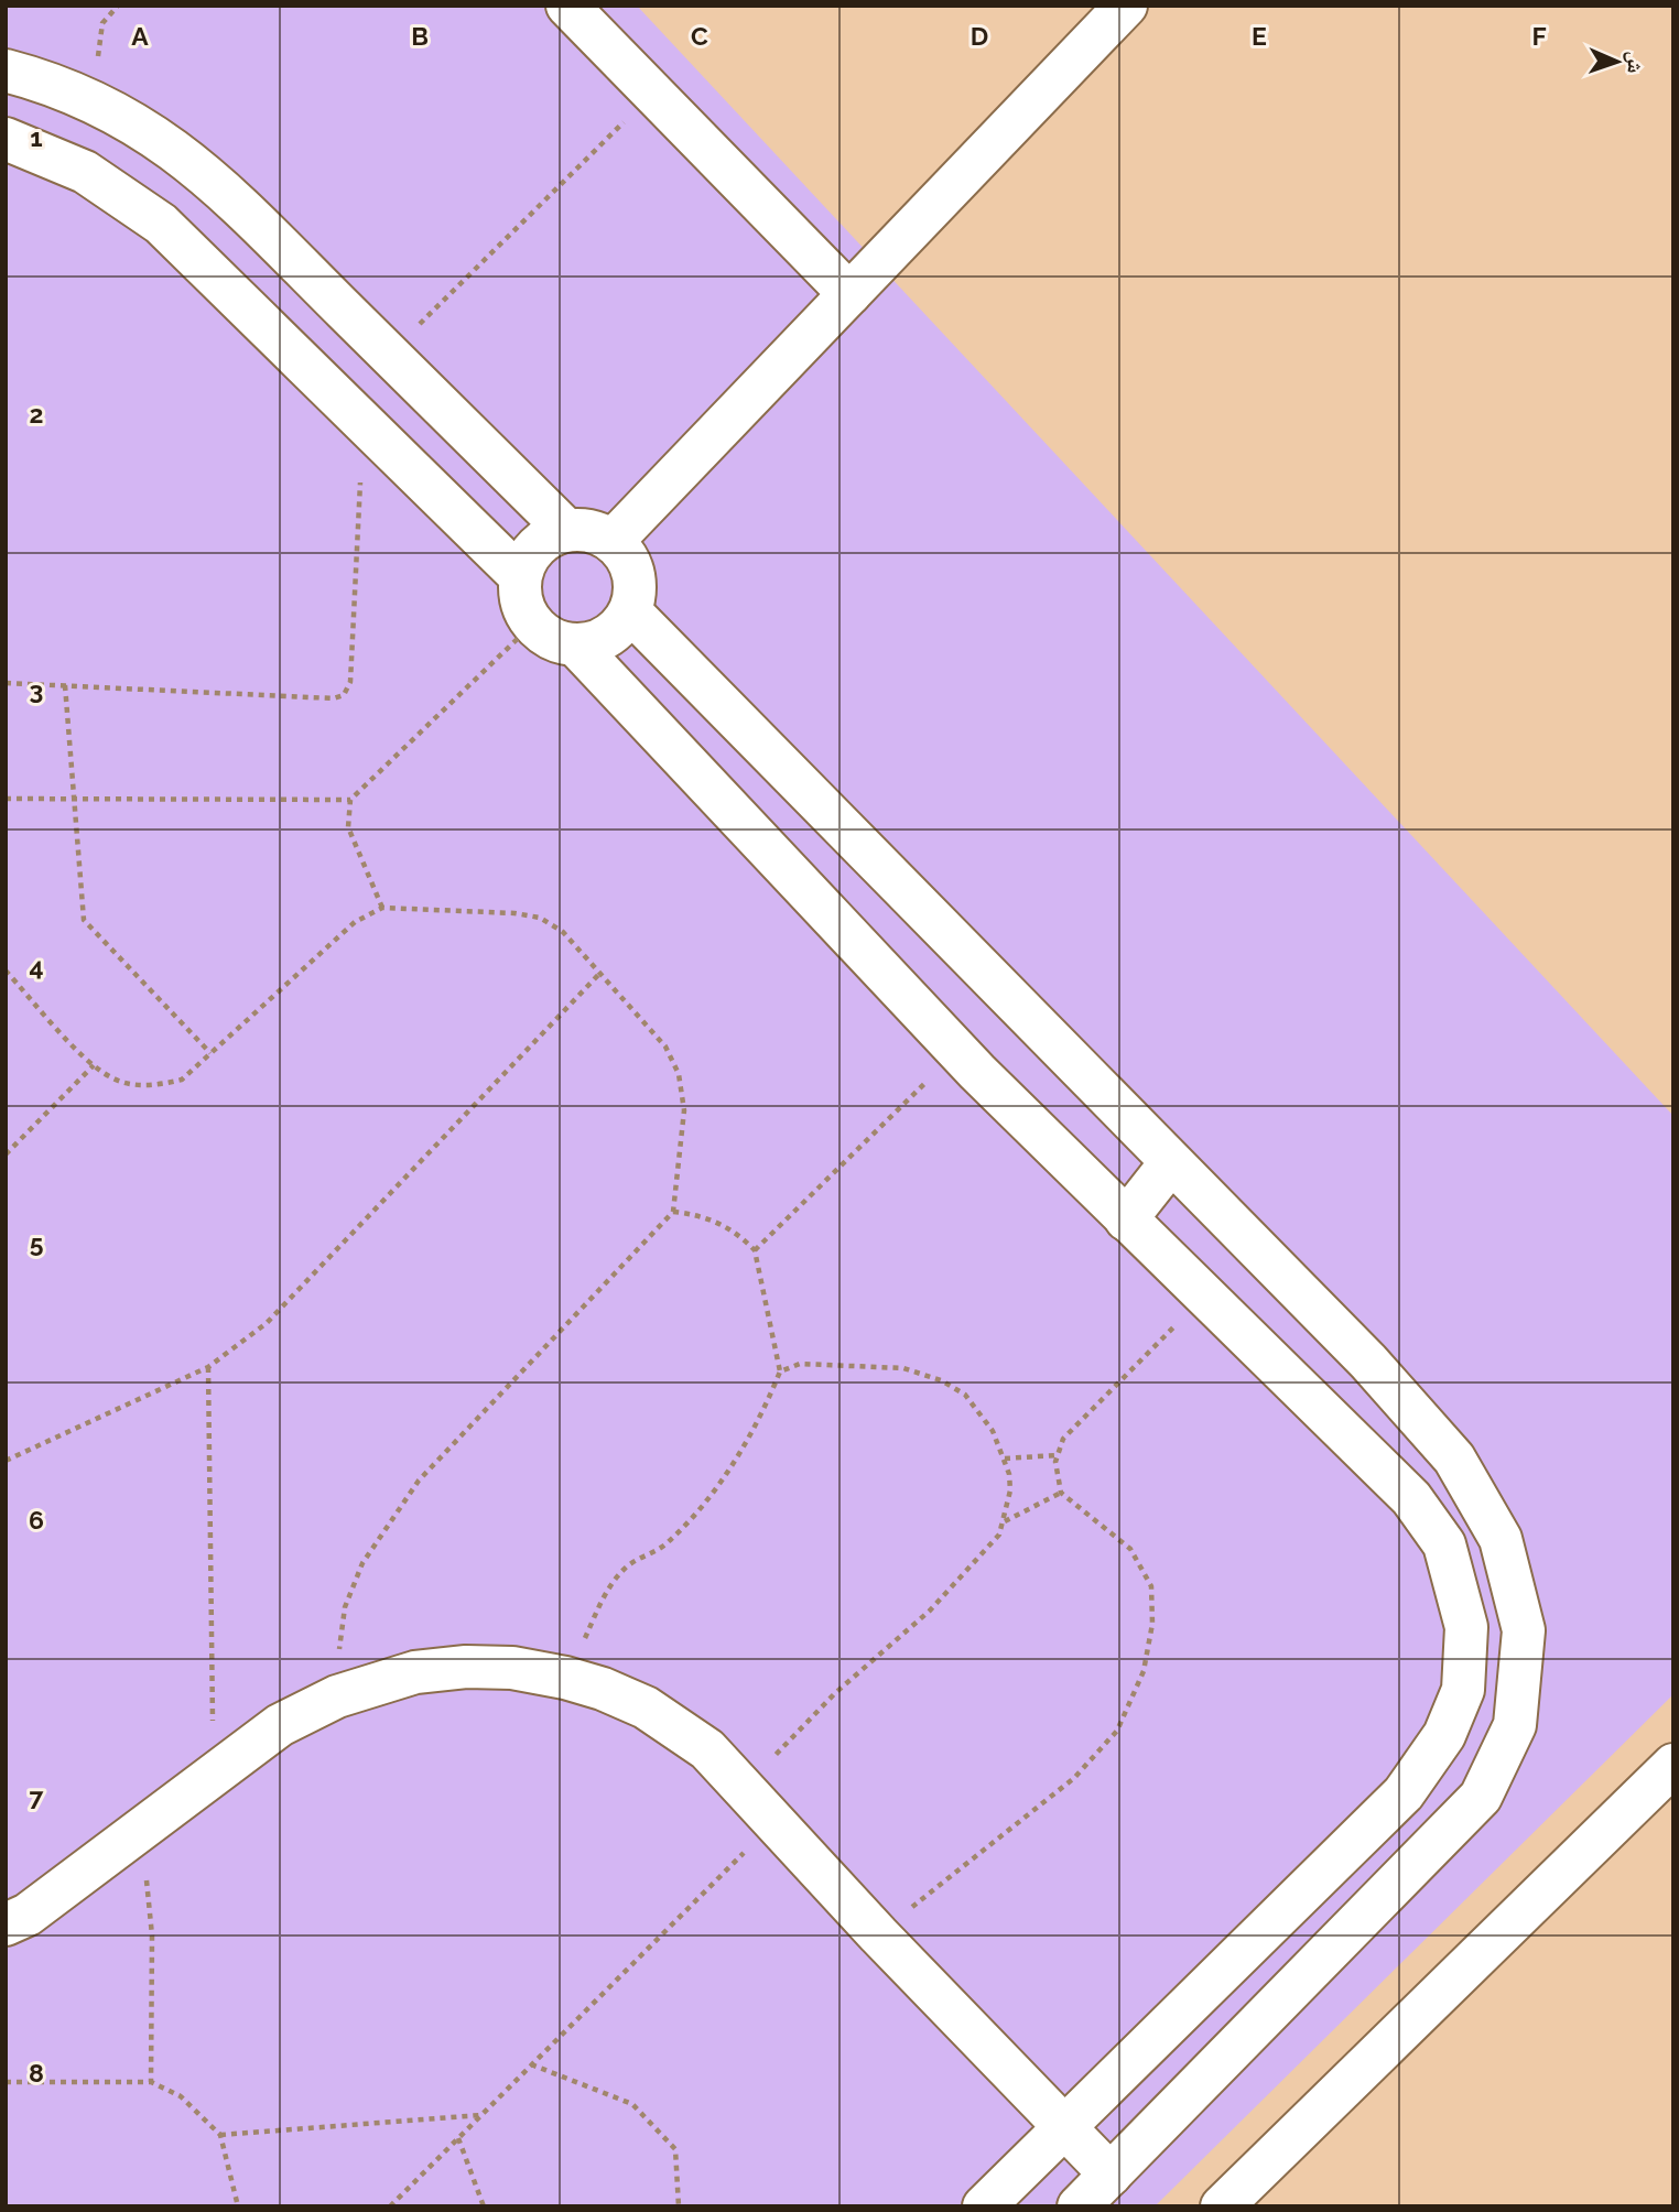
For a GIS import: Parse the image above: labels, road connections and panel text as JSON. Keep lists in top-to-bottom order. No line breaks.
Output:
{"north":"right","grid":{"columns":["A","B","C","D","E","F"],"rows":["1","2","3","4","5","6","7","8"]}}
